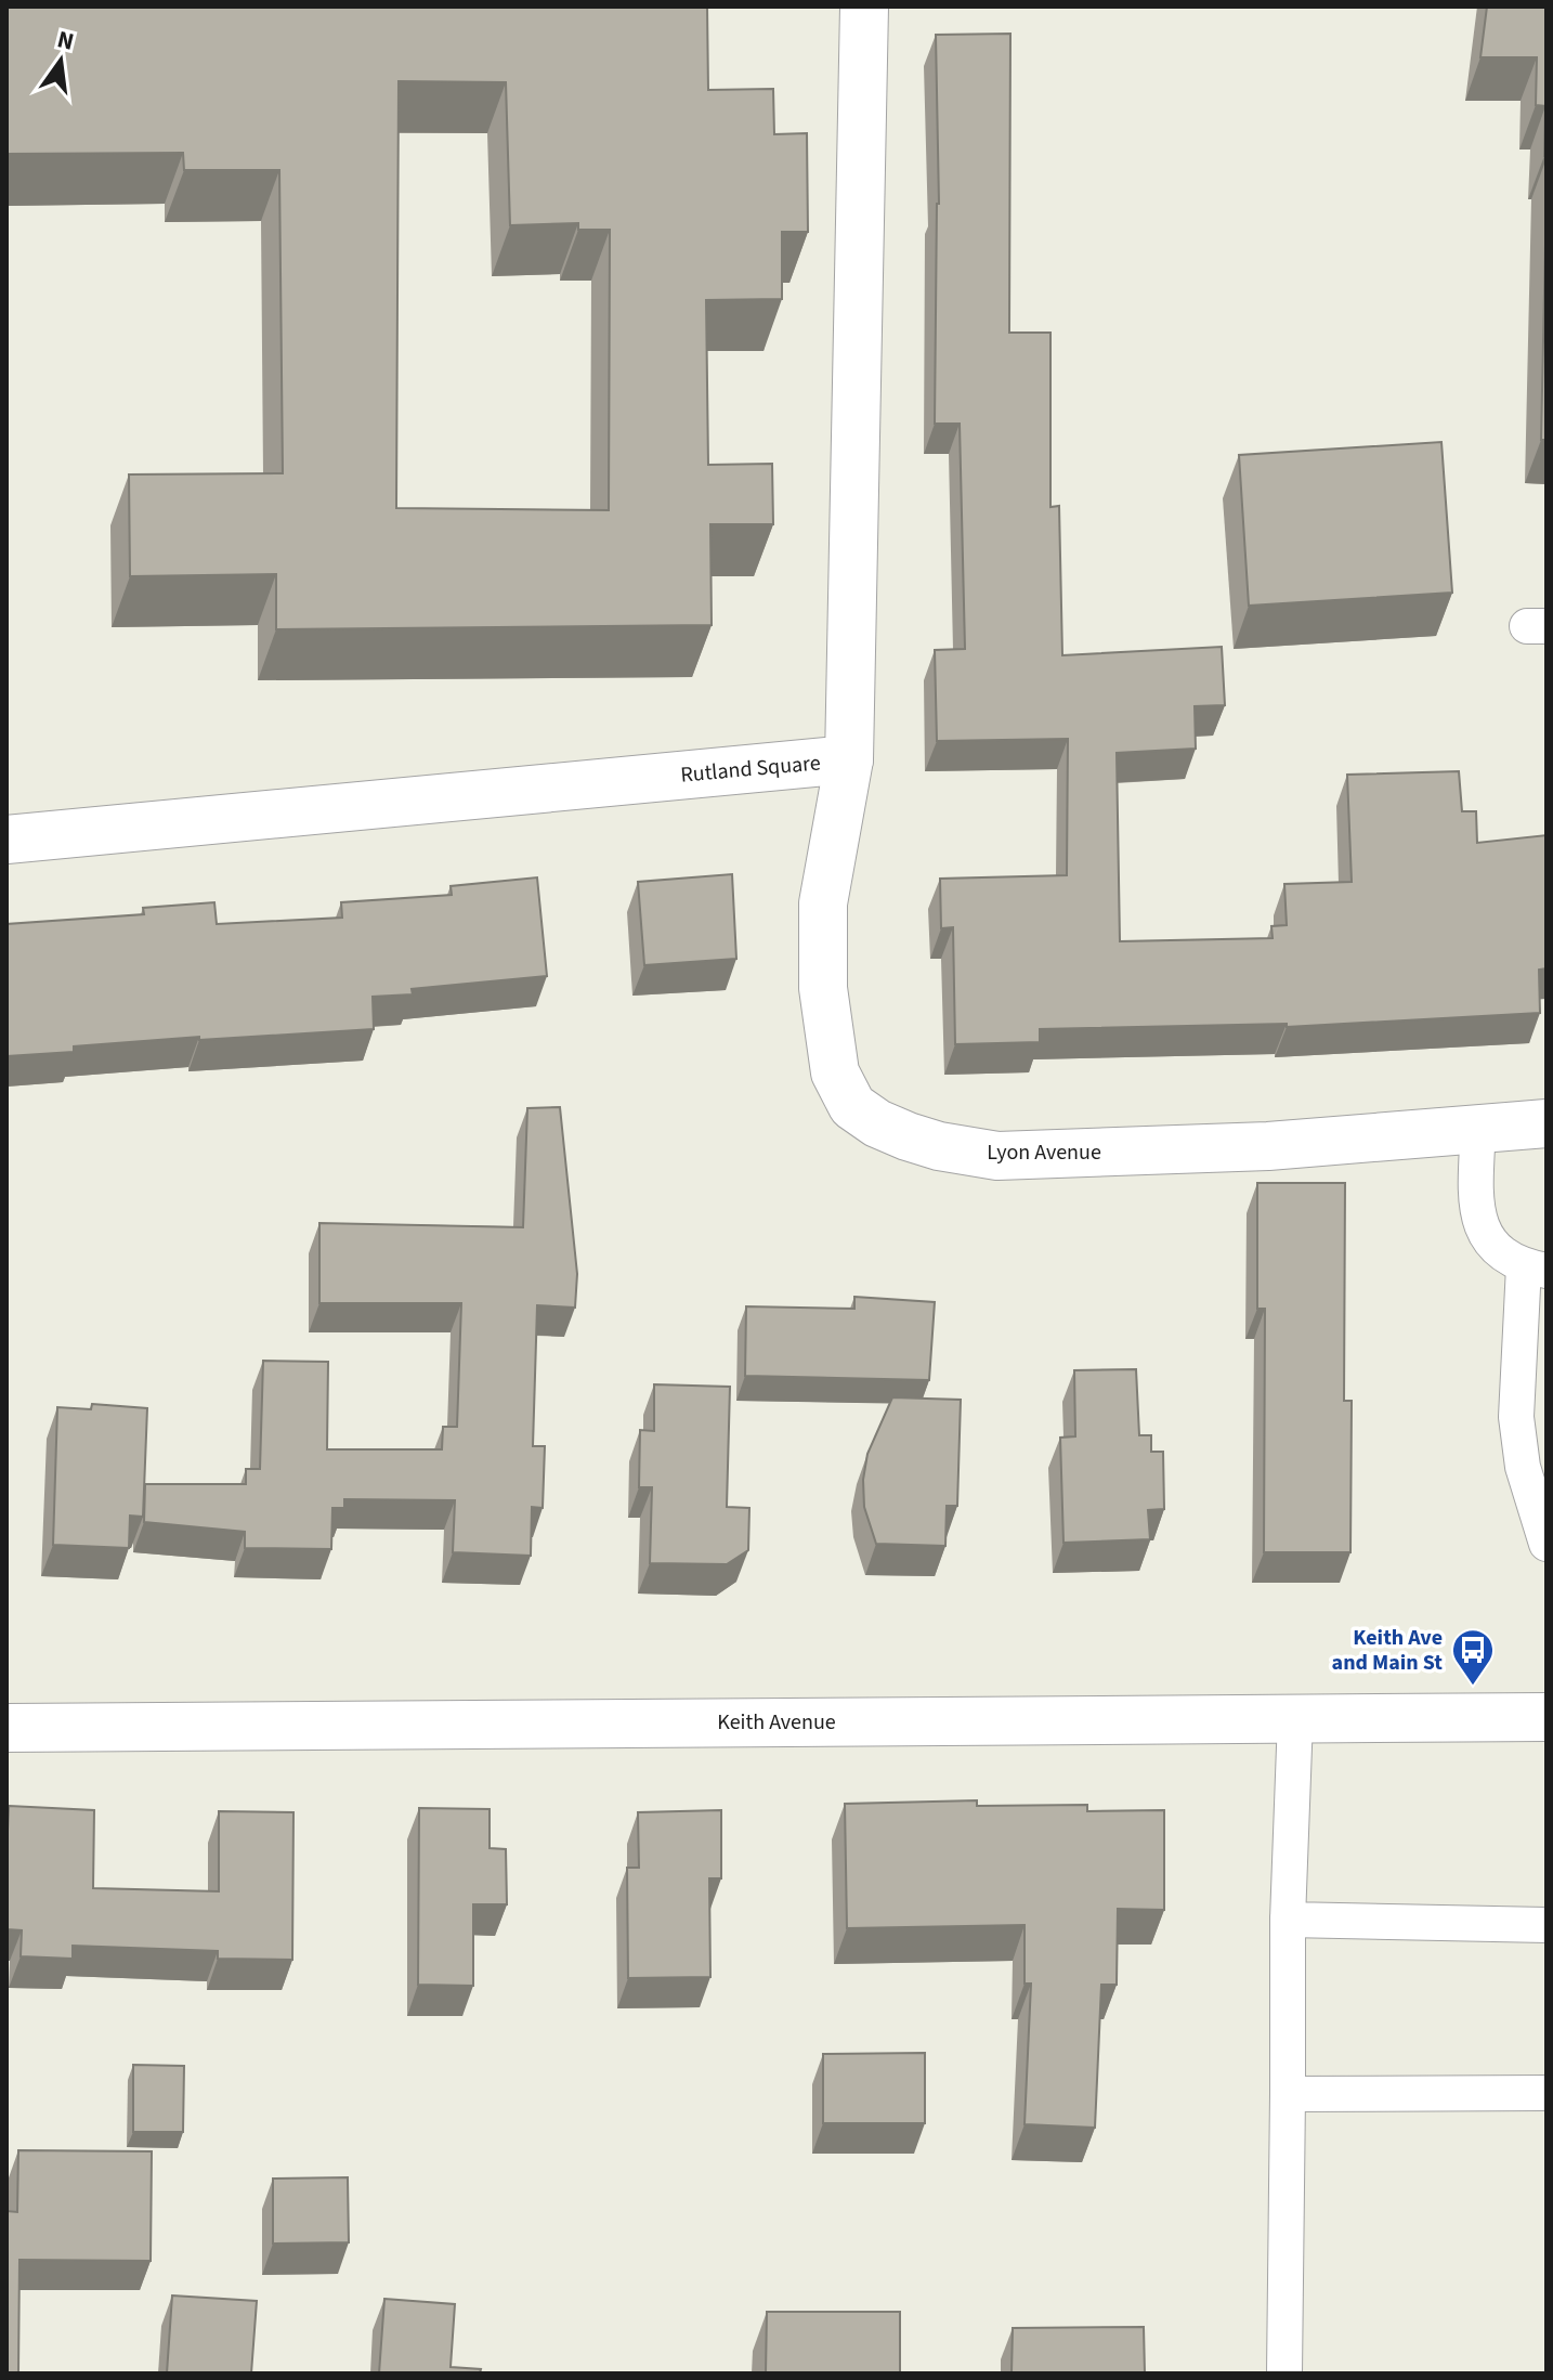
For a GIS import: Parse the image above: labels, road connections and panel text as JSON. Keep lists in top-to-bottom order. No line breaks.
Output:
{"streets":{"street":["Rutland Square","Lyon Avenue","Keith Avenue"]},"crossings":[["Rutland Square","Lyon Avenue"]],"places":{"bus stop":["Keith Ave and Main St"]},"north":"top"}
